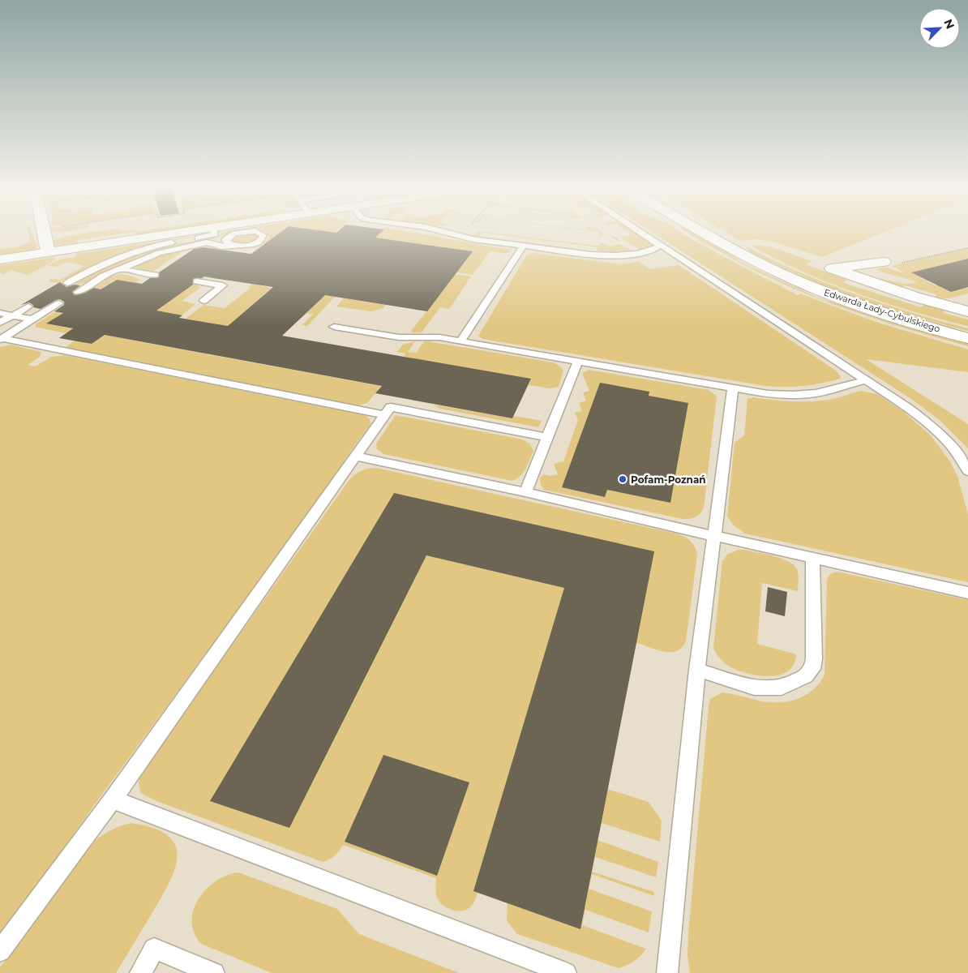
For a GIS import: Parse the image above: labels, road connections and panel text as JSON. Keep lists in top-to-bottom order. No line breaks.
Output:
{"streets":{"street":["Edwarda Łady-Cybulskiego"]},"places":["Pofam-Poznań"],"north":"top right"}
